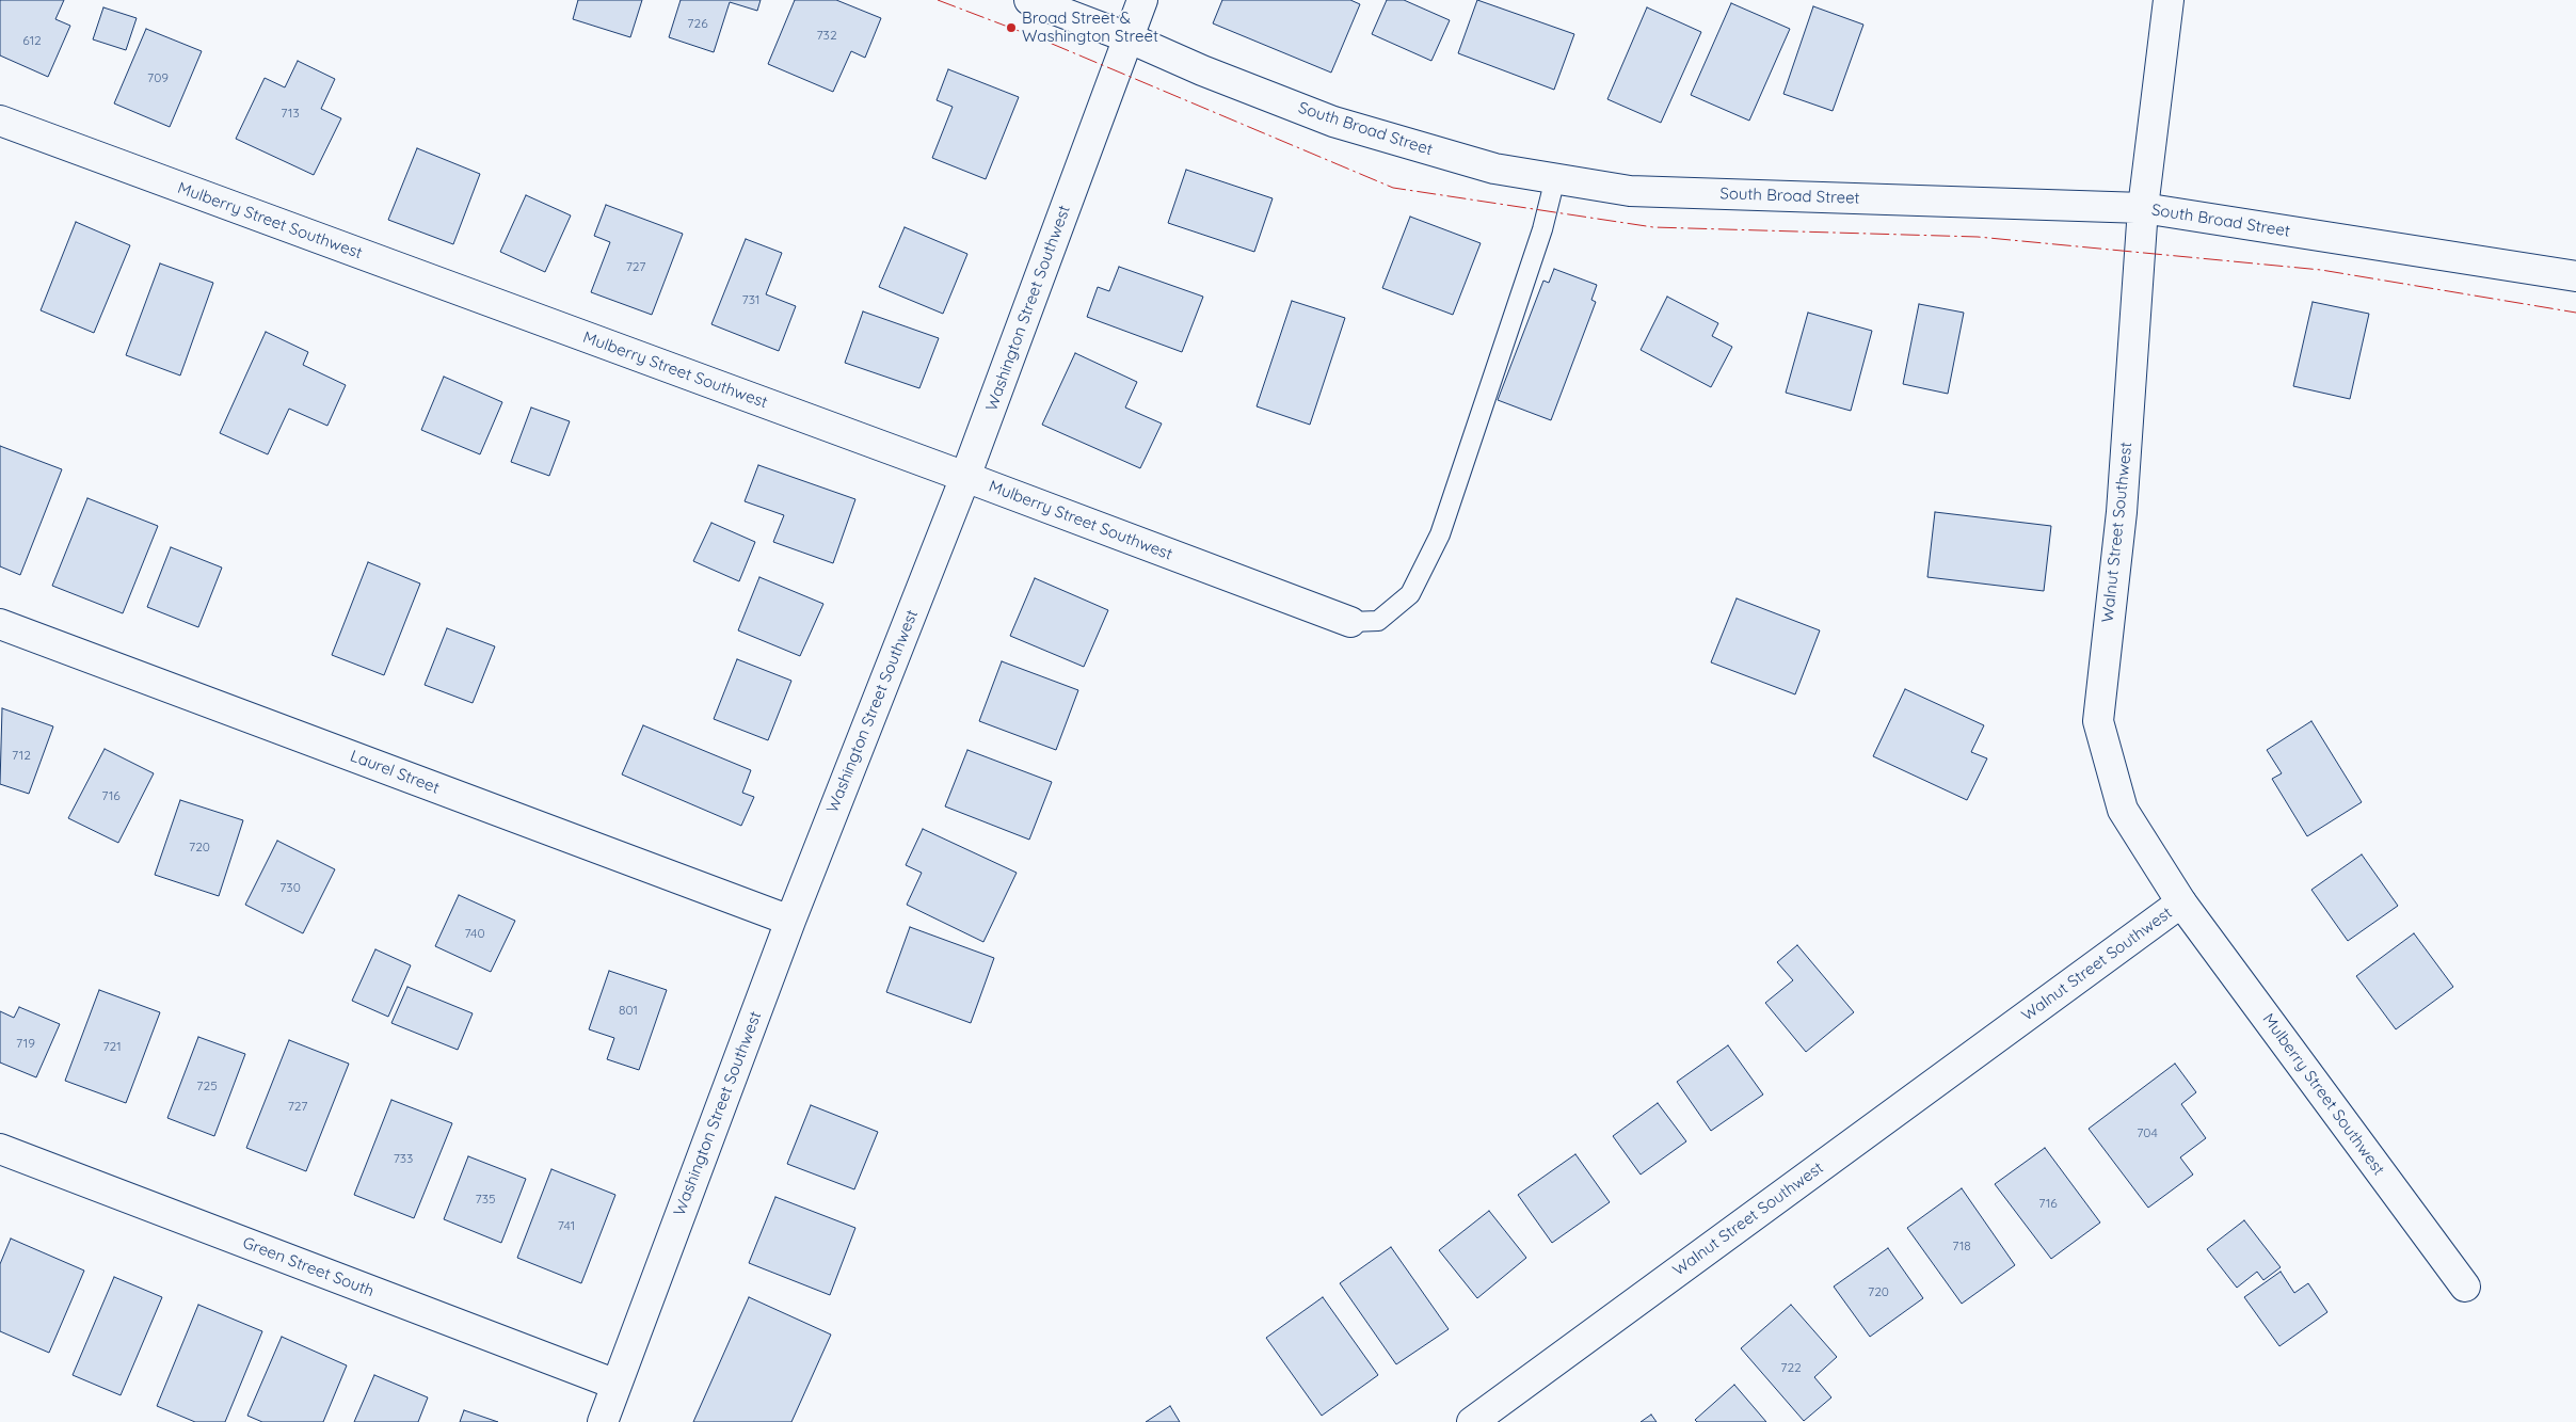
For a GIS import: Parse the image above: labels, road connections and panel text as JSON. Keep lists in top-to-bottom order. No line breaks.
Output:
{"streets":{"street":["South Broad Street","Mulberry Street Southwest","Washington Street Southwest","Walnut Street Southwest","Laurel Street","Green Street South"]},"crossings":[["South Broad Street","Washington Street Southwest"],["South Broad Street","Walnut Street Southwest"],["Mulberry Street Southwest","Washington Street Southwest"],["Mulberry Street Southwest","Walnut Street Southwest"],["Washington Street Southwest","Laurel Street"],["Washington Street Southwest","Green Street South"]],"places":["Broad Street & Washington Street"],"house_numbers":["726","732","612","709","713","727","731","712","716","720","730","740","801","719","721","725","727","704","733","735","716","741","718","720","722"]}
